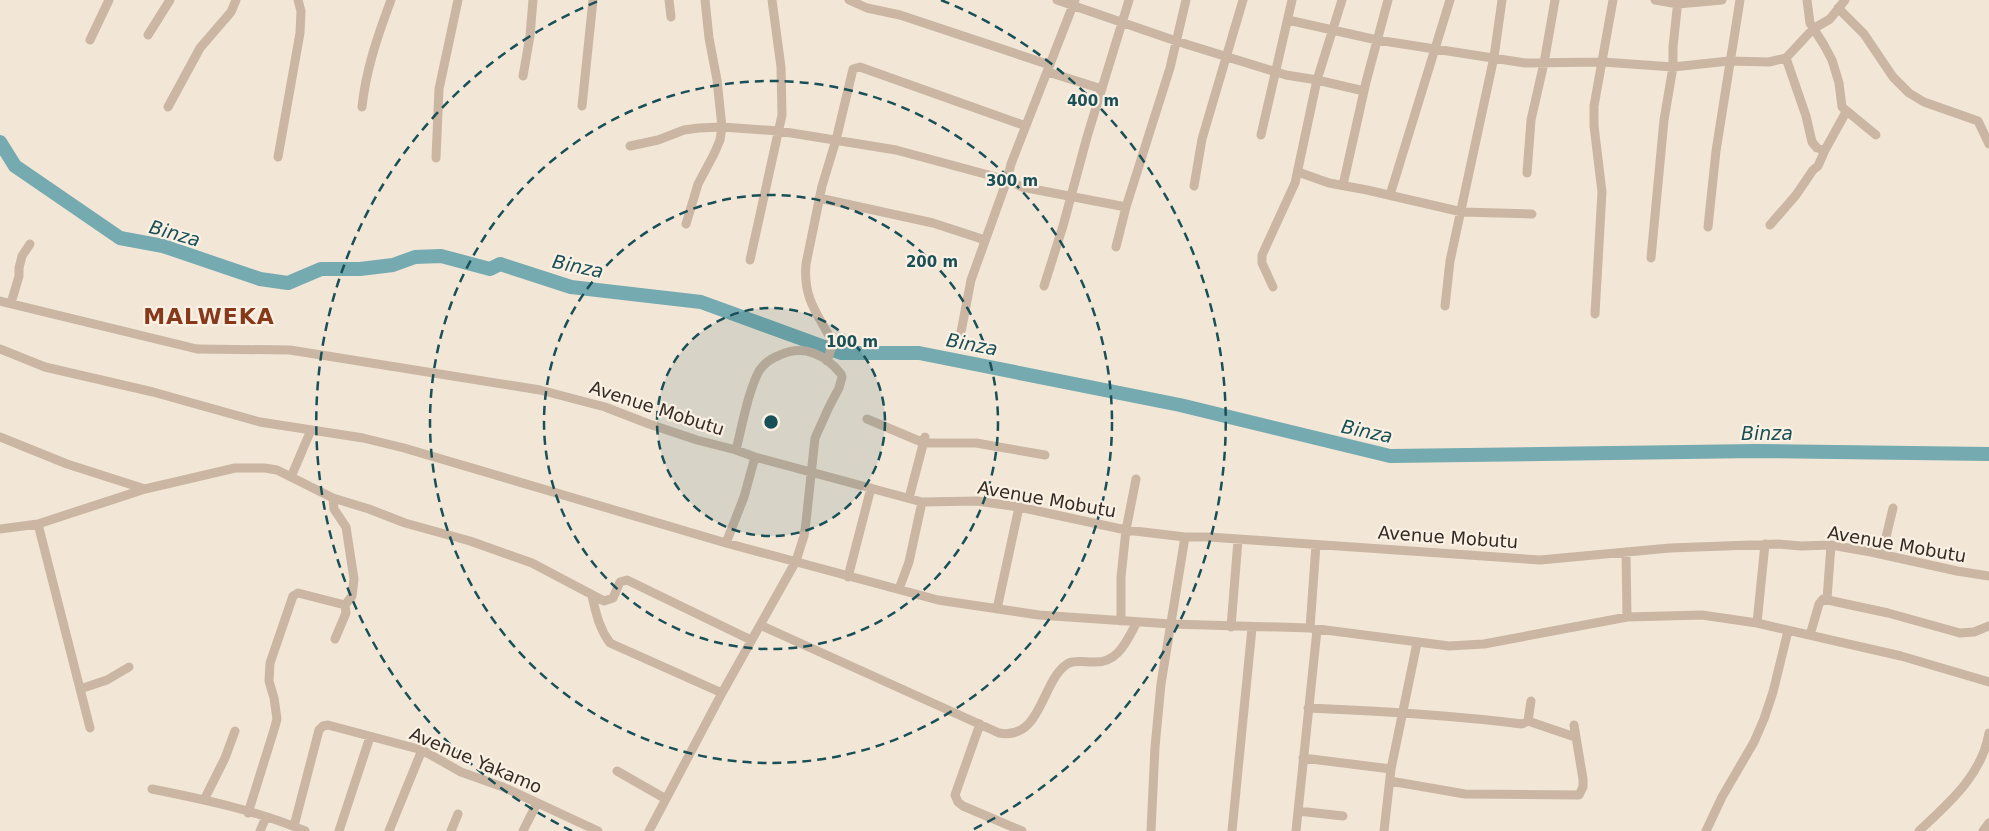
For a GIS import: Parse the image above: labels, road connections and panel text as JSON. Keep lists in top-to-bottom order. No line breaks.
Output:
{"streets":{"street":["Avenue Mobutu","Avenue Yakamo"]},"districts":["MALWEKA"],"water":["Binza"],"rings":["400 m","300 m","200 m","100 m"]}
